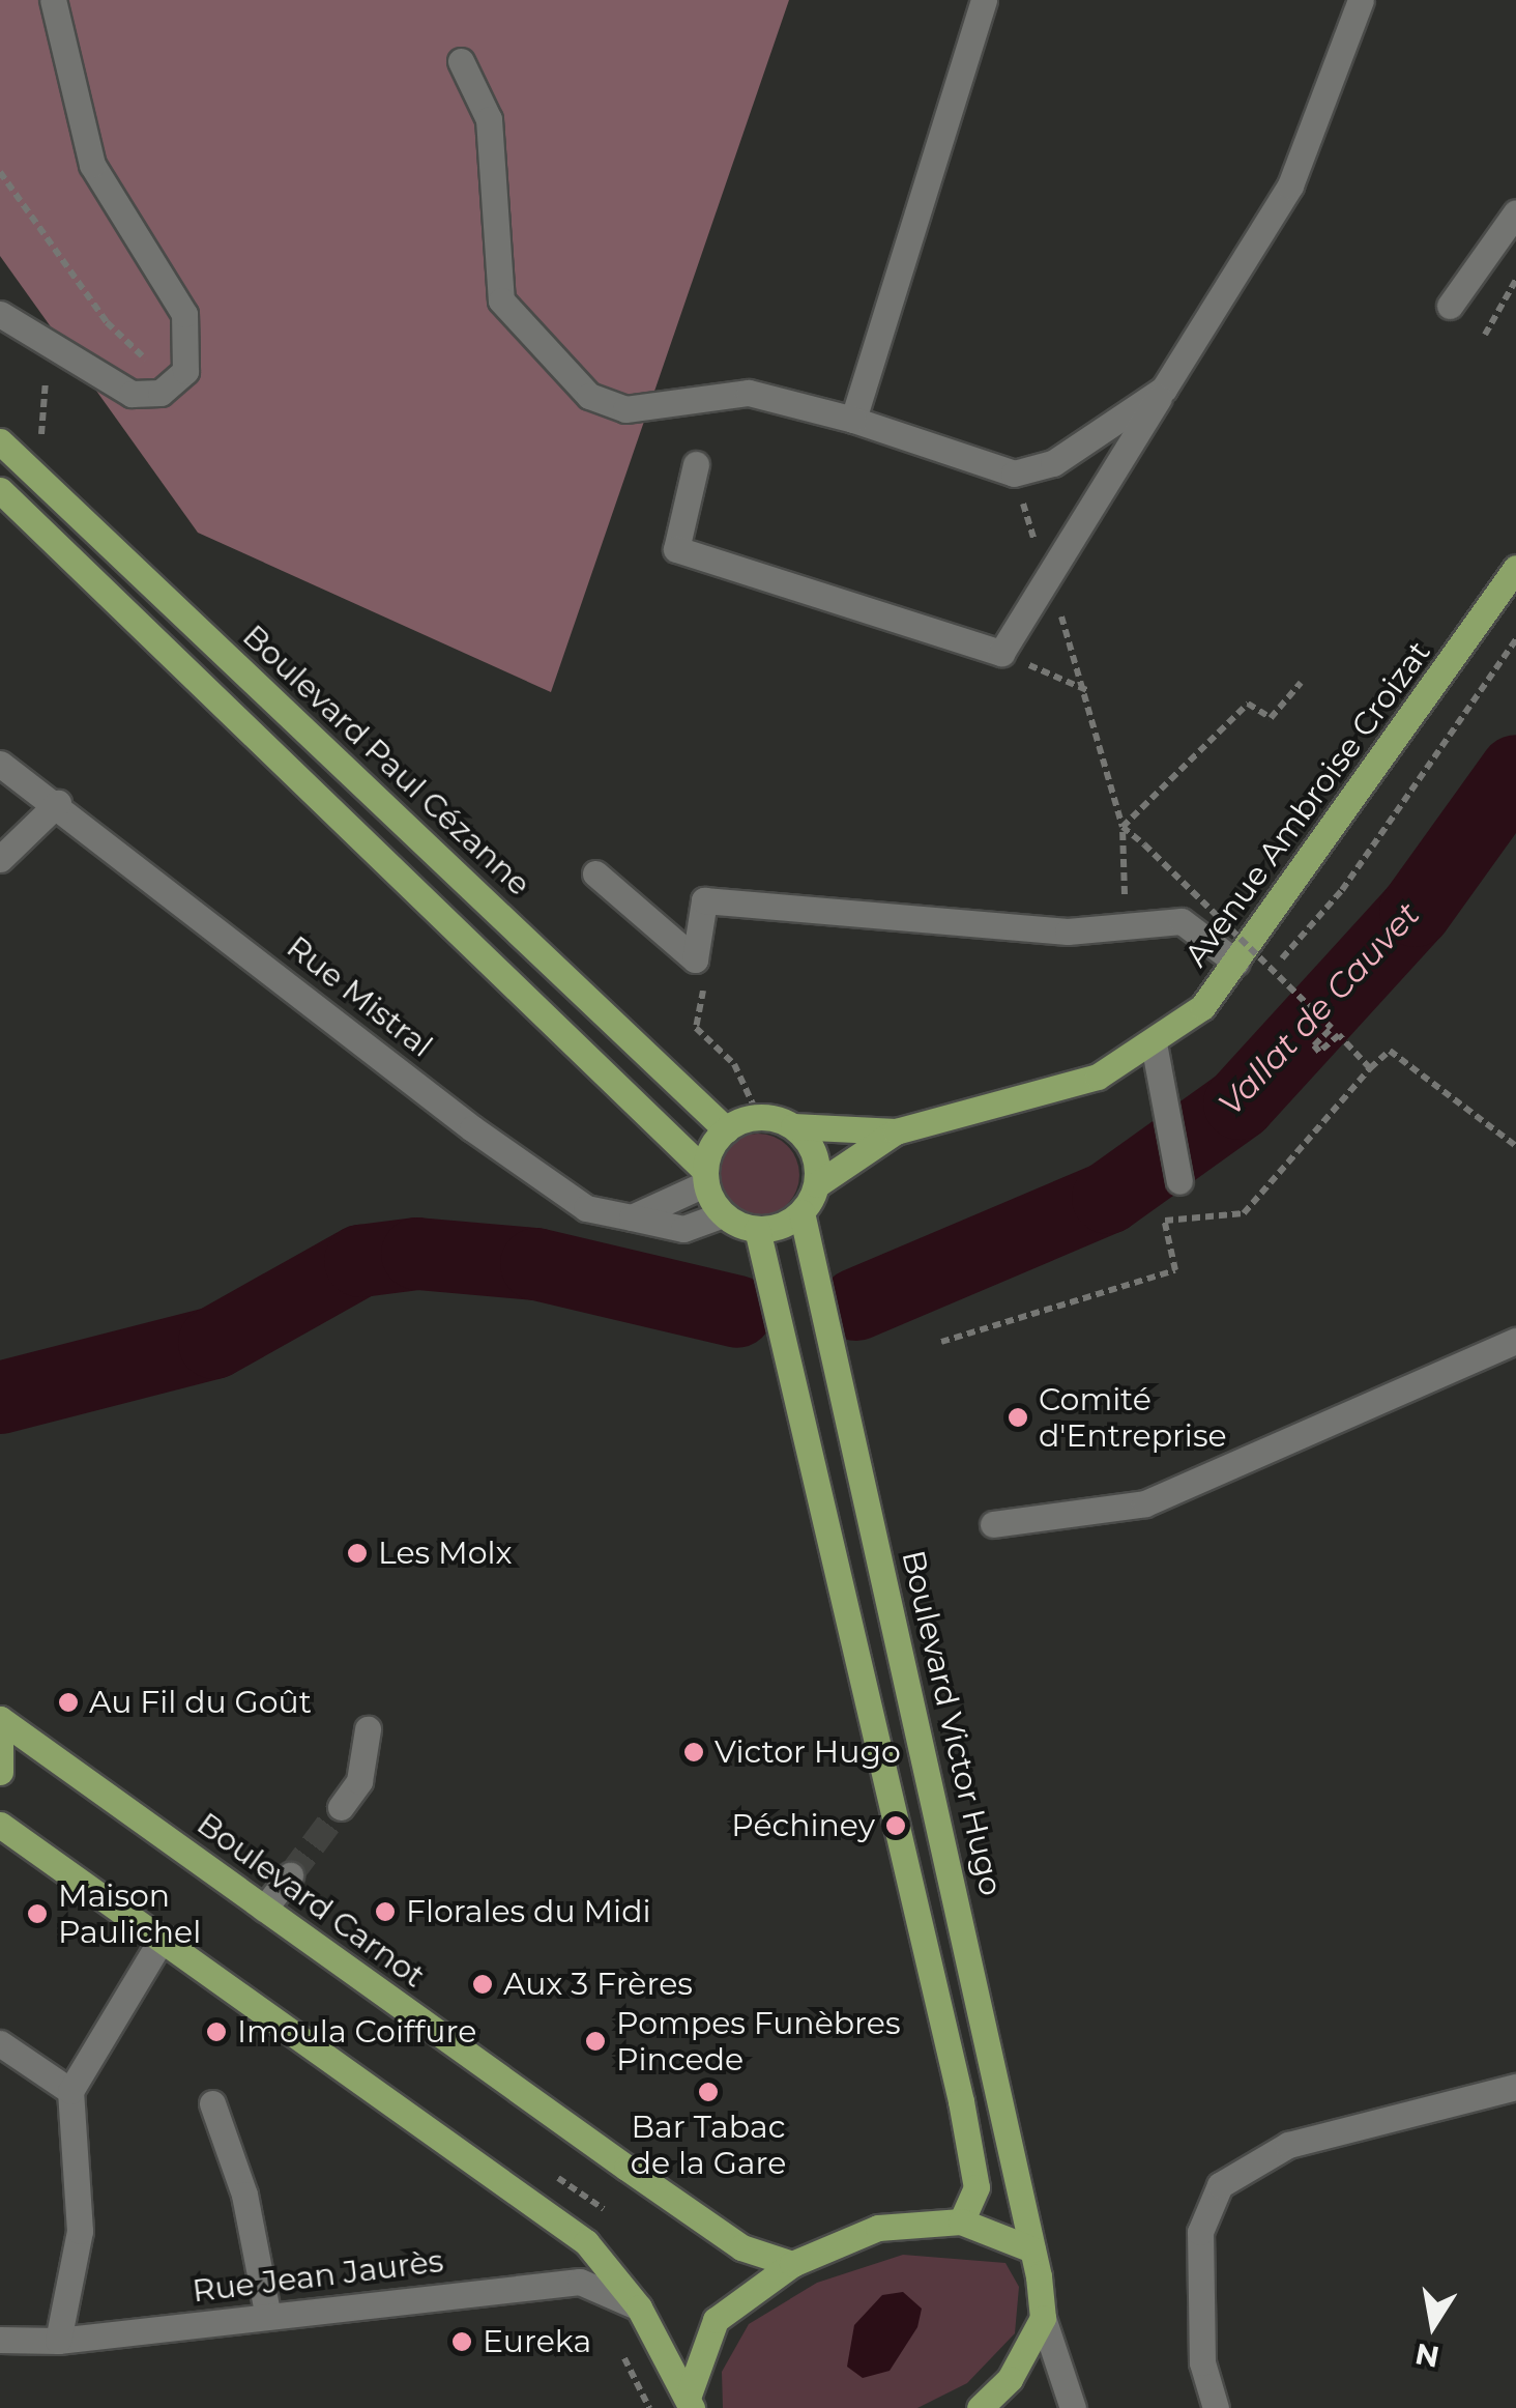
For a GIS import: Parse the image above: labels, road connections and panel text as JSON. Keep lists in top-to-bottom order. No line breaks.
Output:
{"streets":{"main road":["Boulevard Paul Cézanne","Avenue Ambroise Croizat","Boulevard Victor Hugo","Boulevard Carnot"],"street":["Rue Mistral","Rue Jean Jaurès"]},"crossings":[["Boulevard Paul Cézanne","Avenue Ambroise Croizat"],["Boulevard Paul Cézanne","Rue Mistral"],["Boulevard Paul Cézanne","Boulevard Victor Hugo"],["Avenue Ambroise Croizat","Rue Mistral"],["Avenue Ambroise Croizat","Boulevard Victor Hugo"],["Rue Mistral","Boulevard Victor Hugo"]],"water":["Vallat de Cauvet"],"places":["Comité d'Entreprise","Les Molx","Au Fil du Goût","Victor Hugo","Péchiney","Florales du Midi","Maison Paulichel","Aux 3 Frères","Imoula Coiffure","Pompes Funèbres Pincede","Bar Tabac de la Gare","Eureka"],"north":"bottom"}
